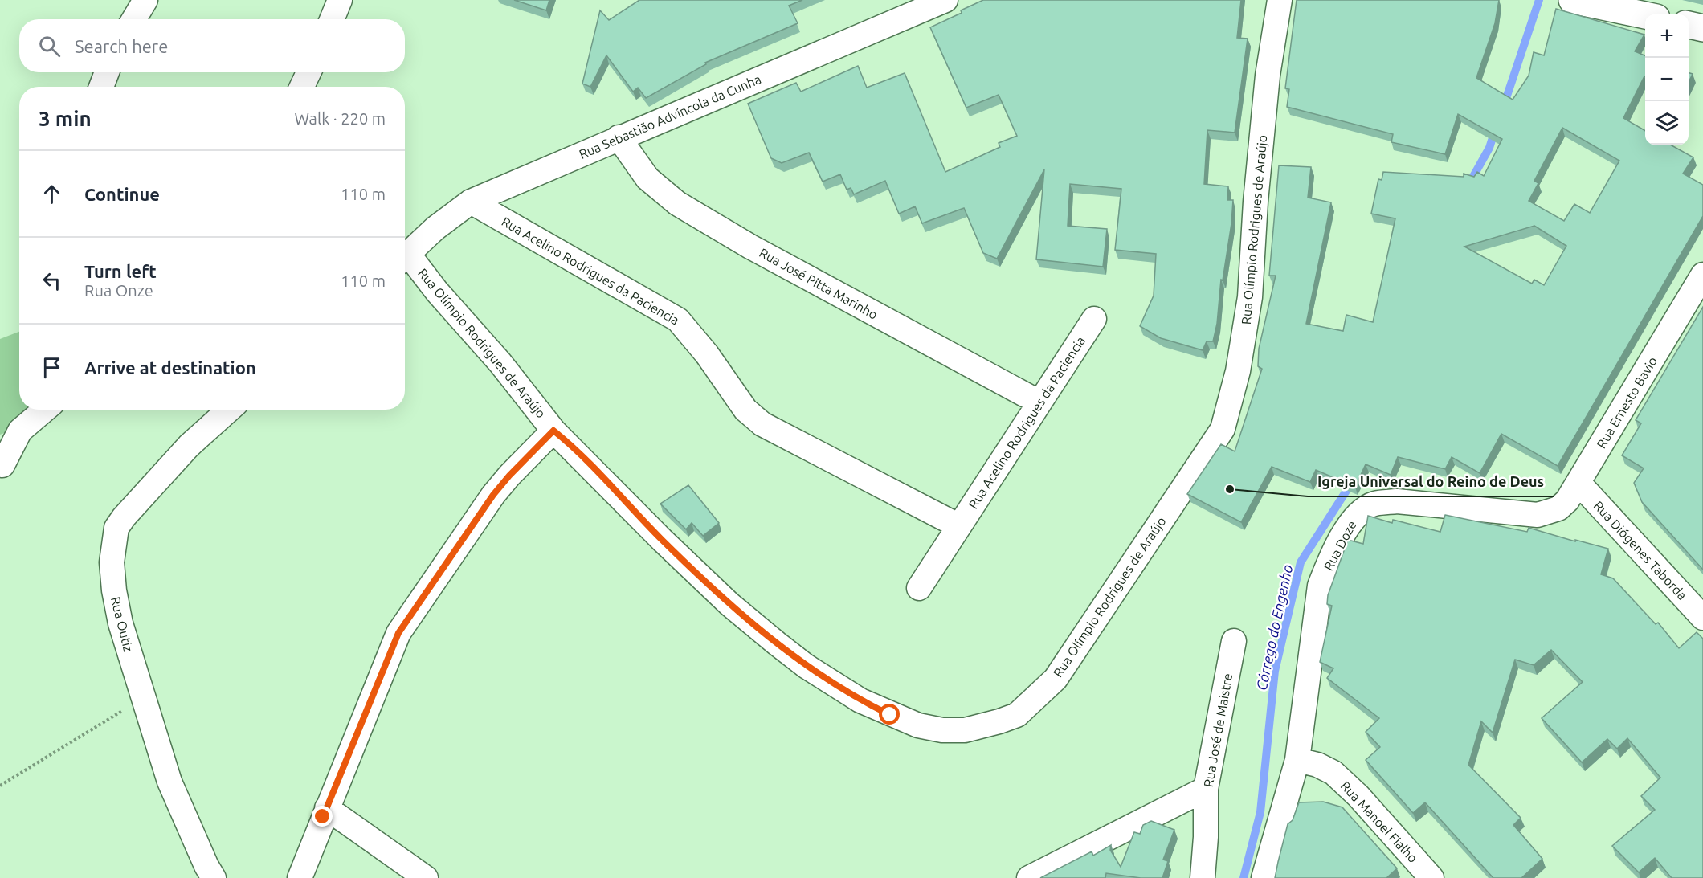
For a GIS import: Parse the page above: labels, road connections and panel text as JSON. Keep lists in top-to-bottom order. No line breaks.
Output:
{"streets":{"street":["Rua Sebastião Advíncola da Cunha","Rua Olímpio Rodrigues de Araújo","Rua Acelino Rodrigues da Paciencia","Rua José Pitta Marinho","Rua Ernesto Bavio","Rua Doze","Rua Diógenes Taborda","Rua Outiz","Rua José de Maistre","Rua Manoel Fialho"]},"crossings":[["Rua Sebastião Advíncola da Cunha","Rua Acelino Rodrigues da Paciencia"],["Rua Sebastião Advíncola da Cunha","Rua José Pitta Marinho"],["Rua Acelino Rodrigues da Paciencia","Rua José Pitta Marinho"],["Rua Ernesto Bavio","Rua Doze"],["Rua Ernesto Bavio","Rua Diógenes Taborda"],["Rua Doze","Rua Manoel Fialho"]],"water":["Córrego do Engenho"],"places":["Igreja Universal do Reino de Deus"],"page":{"map_buttons":["+","−"],"search":"Search here","heading":["3 min","Walk · 220 m"],"list":[["Continue","110 m"],["Turn left","Rua Onze","110 m"],"Arrive at destination"]}}
